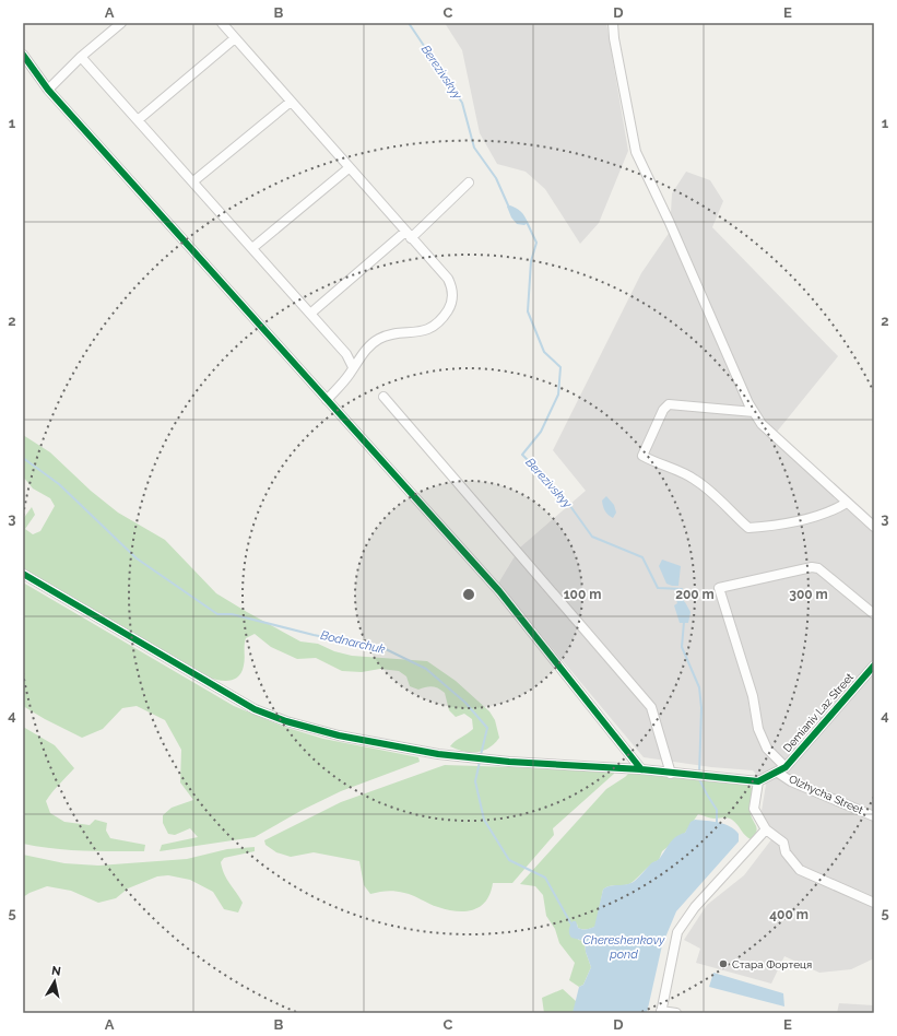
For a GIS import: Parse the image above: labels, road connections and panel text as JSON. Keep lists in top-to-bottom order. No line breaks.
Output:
{"streets":{"street":["Demianiv Laz Street","Olzhycha Street"]},"crossings":[["Demianiv Laz Street","Olzhycha Street"]],"water":["Berezivskyy","Bodnarchuk","Chereshenkovy pond"],"places":["Стара Фортеця"],"north":"top","grid":{"columns":["A","B","C","D","E"],"rows":["1","2","3","4","5"]},"rings":["100 m","200 m","300 m","400 m"]}
